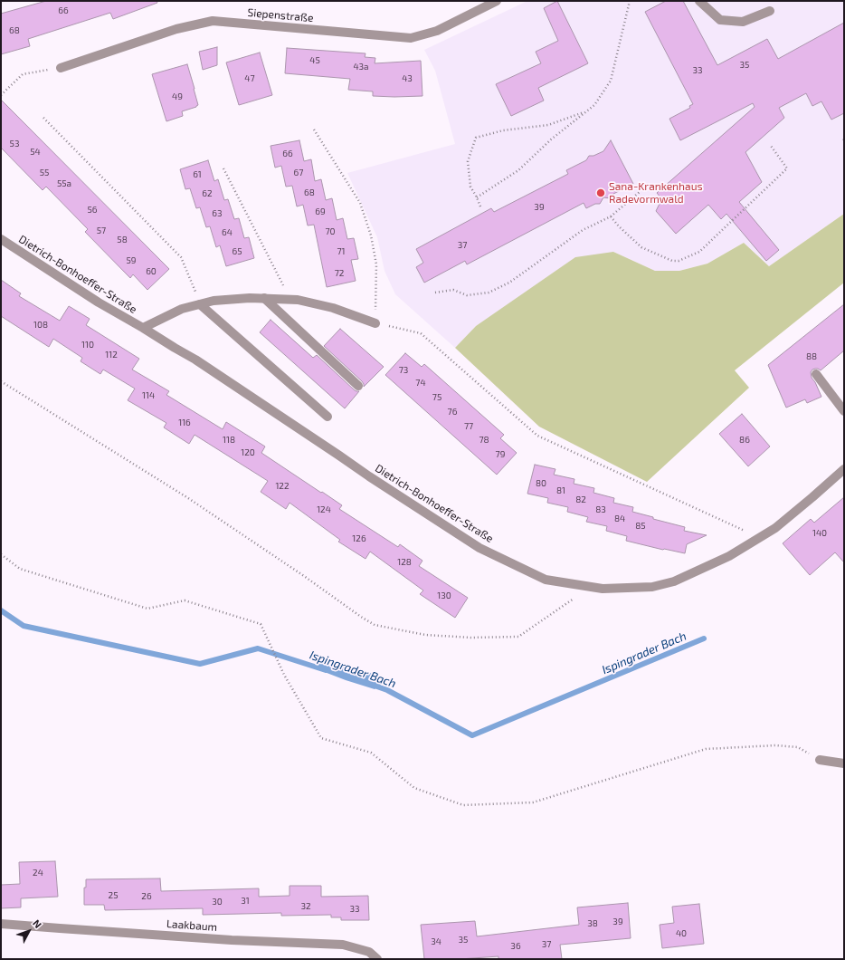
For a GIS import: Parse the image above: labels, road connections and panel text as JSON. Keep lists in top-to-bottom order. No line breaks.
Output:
{"streets":{"street":["Siepenstraße","Dietrich-Bonhoeffer-Straße","Laakbaum"]},"water":["Ispingrader Bach"],"places":["Sana-Krankenhaus Radevormwald"],"house_numbers":["66","68","45","35","43a","33","47","43","49","53","54","66","55","67","61","55a","68","62","39","56","69","63","57","70","64","58","37","65","71","59","60","72","108","110","112","88","73","74","114","75","76","116","77","118","78","86","120","79","80","122","81","82","124","83","84","85","140","126","128","130","24","25","26","31","30","32","33","39","38","40","35","34","37","36"],"north":"top right"}
